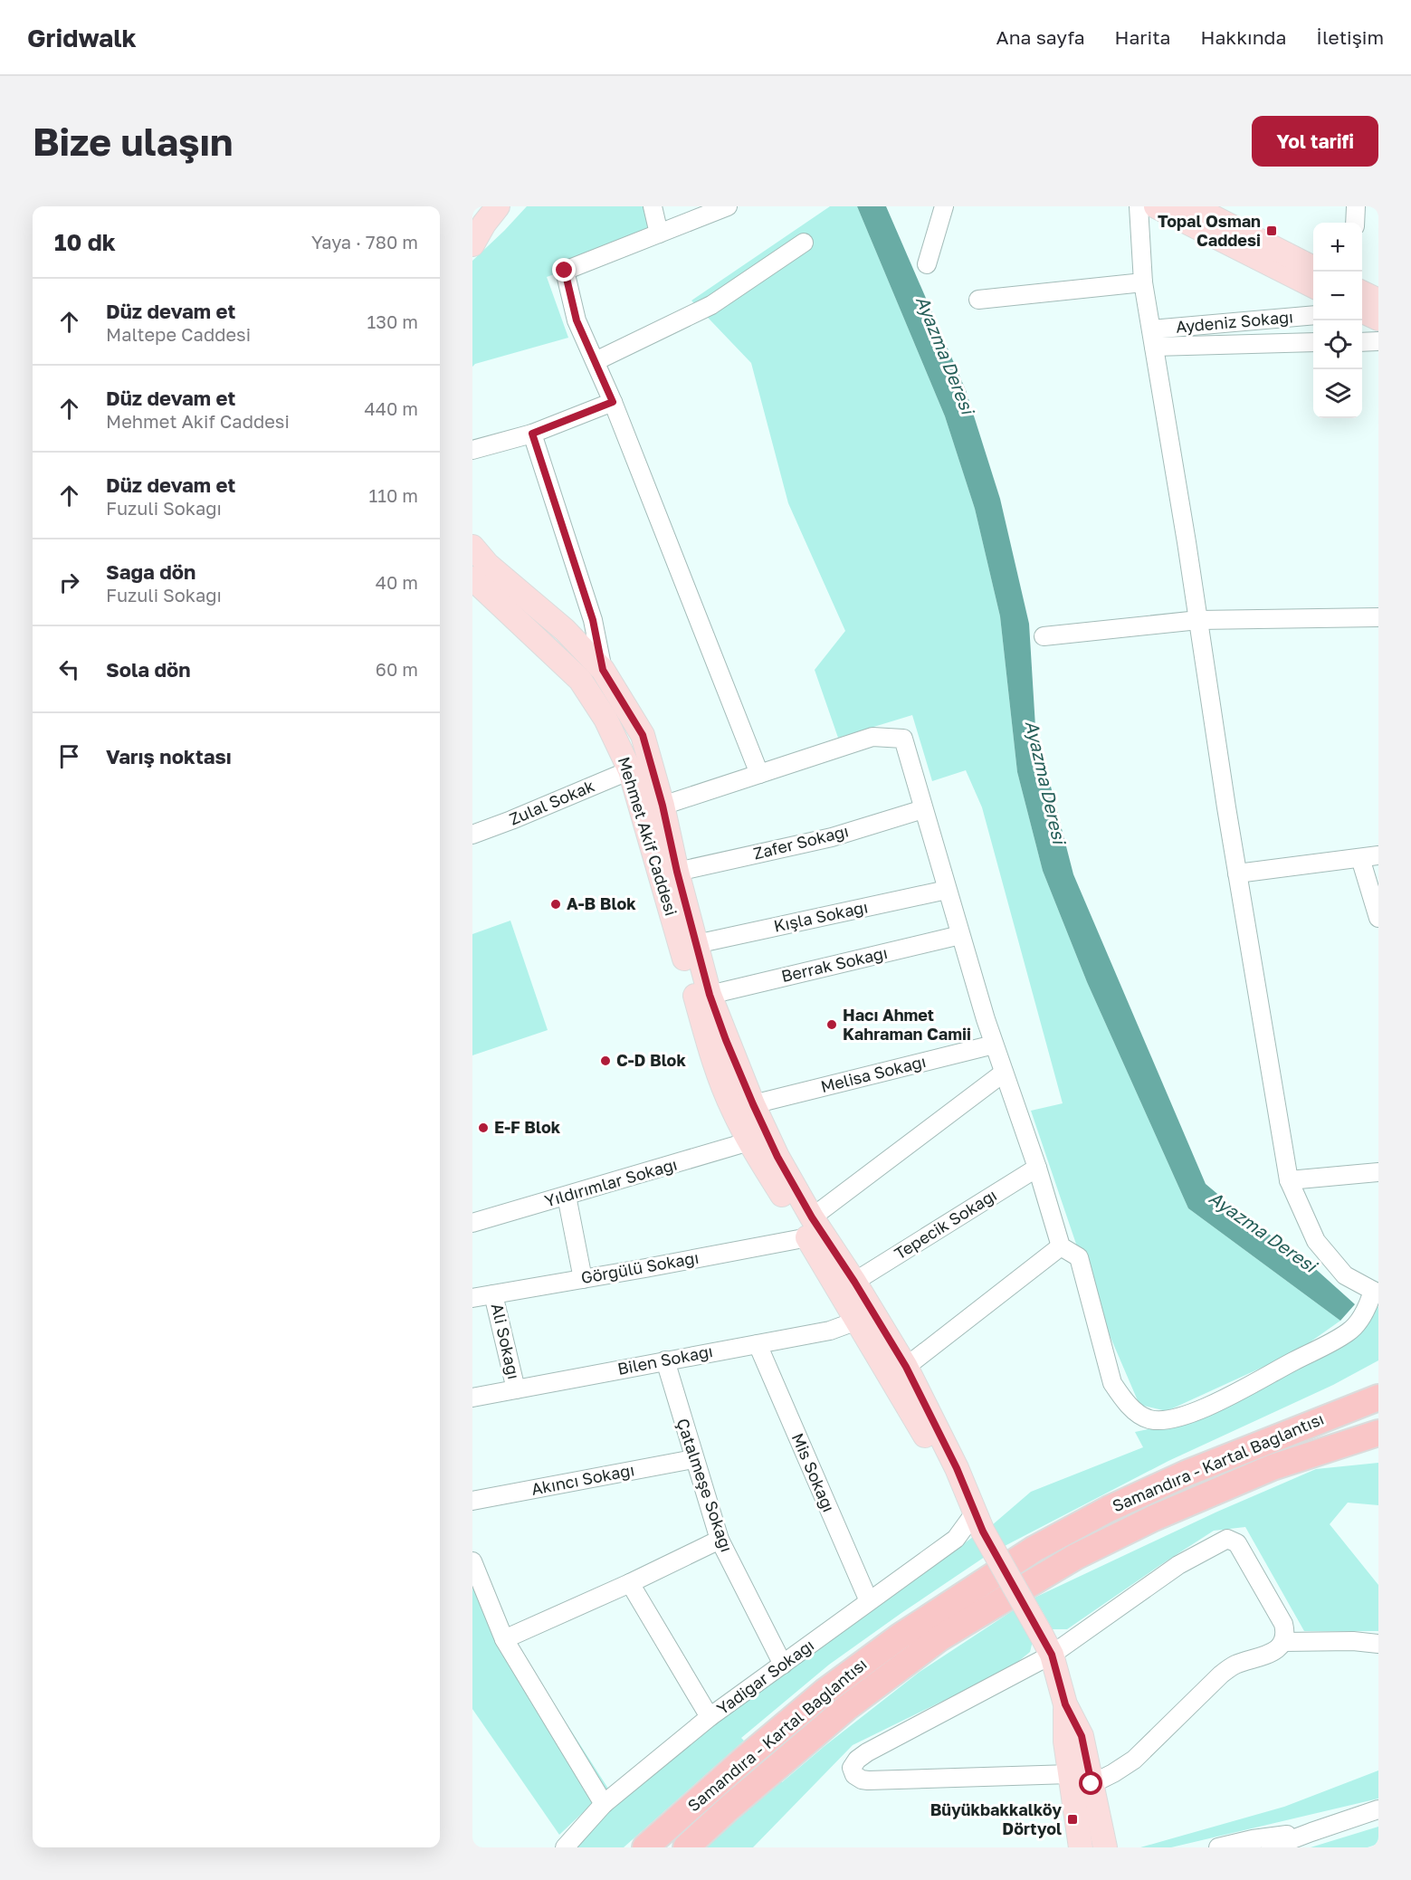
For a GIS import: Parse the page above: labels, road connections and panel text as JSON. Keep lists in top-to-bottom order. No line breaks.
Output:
{"streets":{"highway":["Samandıra - Kartal Bağlantısı"],"main road":["Mehmet Akif Caddesi"],"street":["Aydeniz Sokağı","Zulal Sokak","Zafer Sokağı","Kışla Sokağı","Berrak Sokağı","Melisa Sokağı","Yıldırımlar Sokağı","Tepecik Sokağı","Görgülü Sokağı","Ali Sokağı","Bilen Sokağı","Mis Sokağı","Akıncı Sokağı","Çatalmeşe Sokağı","Yadigar Sokağı"]},"crossings":[["Zulal Sokak","Mehmet Akif Caddesi"],["Mehmet Akif Caddesi","Zafer Sokağı"],["Mehmet Akif Caddesi","Kışla Sokağı"],["Mehmet Akif Caddesi","Berrak Sokağı"],["Mehmet Akif Caddesi","Melisa Sokağı"],["Mehmet Akif Caddesi","Yıldırımlar Sokağı"],["Mehmet Akif Caddesi","Tepecik Sokağı"],["Mehmet Akif Caddesi","Görgülü Sokağı"],["Mehmet Akif Caddesi","Bilen Sokağı"],["Mehmet Akif Caddesi","Yadigar Sokağı"],["Görgülü Sokağı","Ali Sokağı"],["Ali Sokağı","Bilen Sokağı"],["Bilen Sokağı","Mis Sokağı"],["Bilen Sokağı","Çatalmeşe Sokağı"],["Mis Sokağı","Yadigar Sokağı"],["Akıncı Sokağı","Çatalmeşe Sokağı"],["Çatalmeşe Sokağı","Yadigar Sokağı"]],"water":["Ayazma Deresi"],"places":{"transit":["Topal Osman Caddesi","Büyükbakkalköy Dörtyol"],"other":["A-B Blok","Hacı Ahmet Kahraman Camii","C-D Blok","E-F Blok"]},"page":{"header":"Gridwalk","nav":["Ana sayfa","Harita","Hakkında","İletişim"],"buttons":"Yol tarifi","title":"Bize ulaşın","heading":["10 dk","Yaya · 780 m"],"map_buttons":["+","−"],"list":[["Düz devam et","Maltepe Caddesi","130 m"],["Düz devam et","Mehmet Akif Caddesi","440 m"],["Düz devam et","Fuzuli Sokağı","110 m"],["Sağa dön","Fuzuli Sokağı","40 m"],["Sola dön","60 m"],"Varış noktası"]}}
